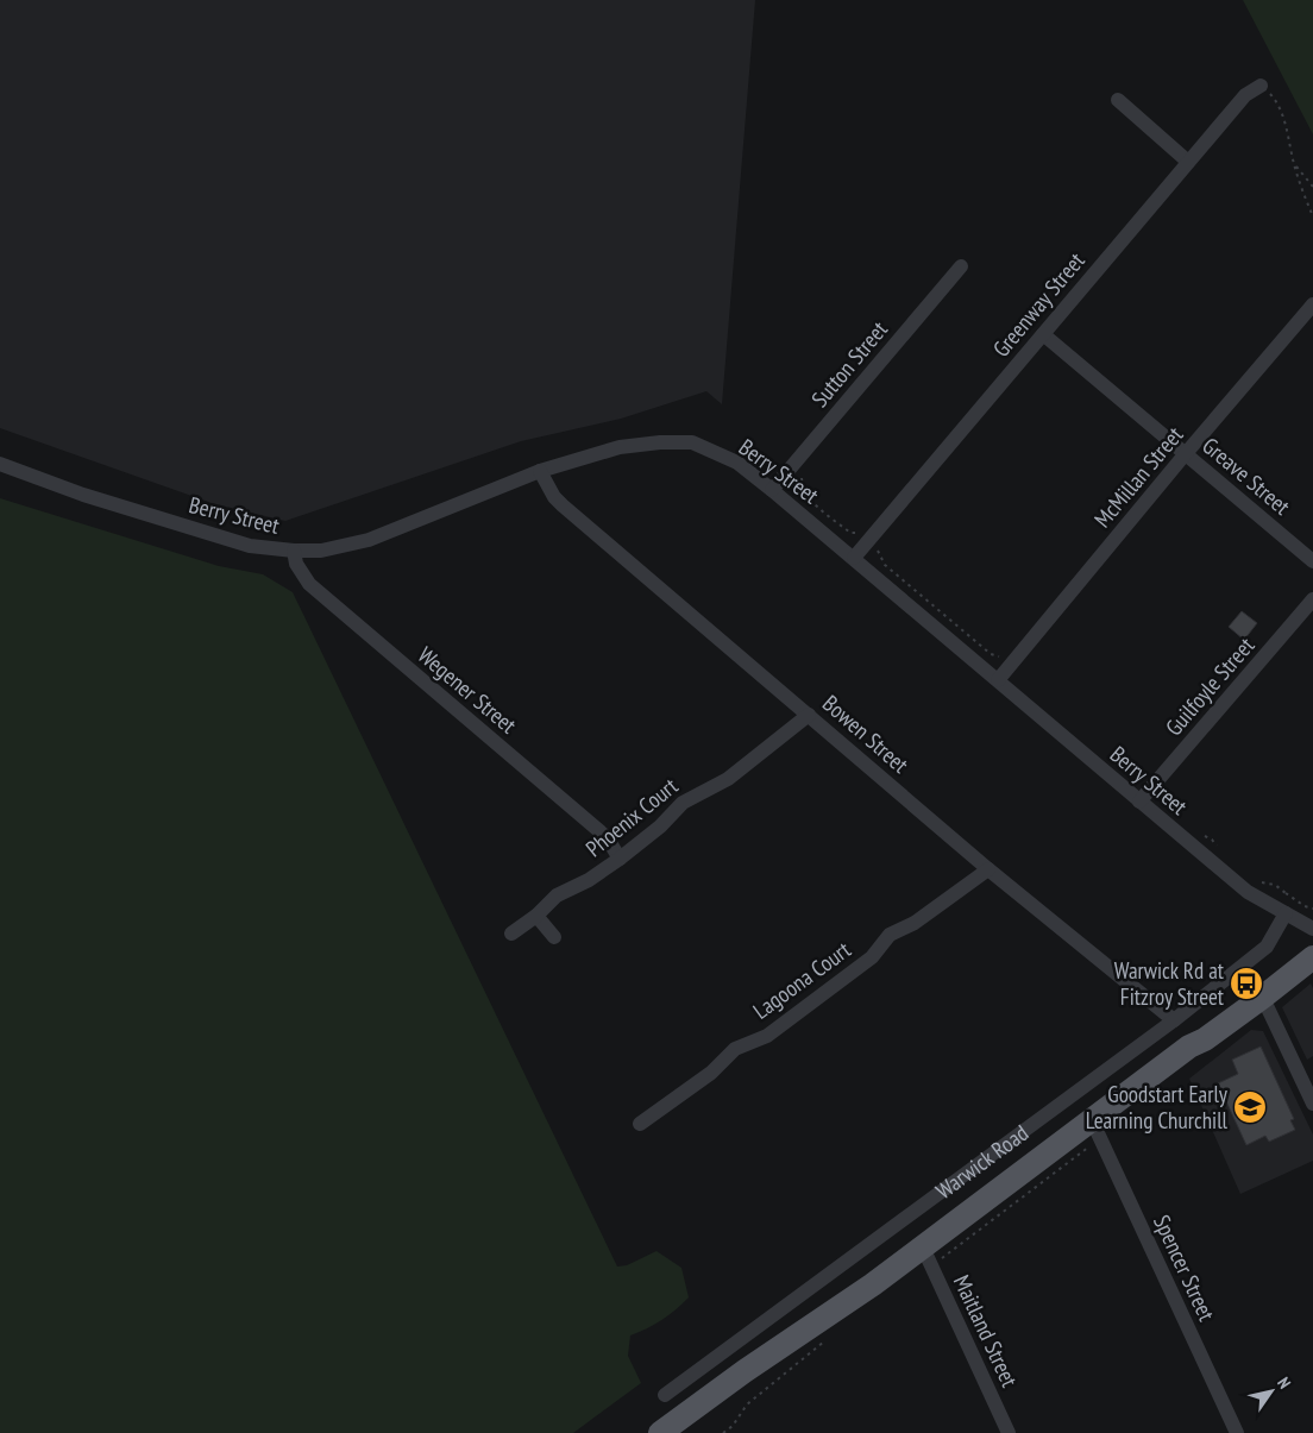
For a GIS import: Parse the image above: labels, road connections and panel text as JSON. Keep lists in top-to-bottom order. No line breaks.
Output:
{"streets":{"main road":["Warwick Road"],"street":["Greenway Street","Sutton Street","Berry Street","Greave Street","McMillan Street","Guilfoyle Street","Wegener Street","Bowen Street","Phoenix Court","Lagoona Court","Spencer Street","Maitland Street"]},"crossings":[["Greenway Street","Berry Street"],["Greenway Street","Greave Street"],["Sutton Street","Berry Street"],["Berry Street","McMillan Street"],["Berry Street","Guilfoyle Street"],["Berry Street","Wegener Street"],["Berry Street","Bowen Street"],["Berry Street","Warwick Road"],["Greave Street","McMillan Street"],["Wegener Street","Phoenix Court"],["Bowen Street","Phoenix Court"],["Bowen Street","Lagoona Court"],["Bowen Street","Warwick Road"],["Warwick Road","Spencer Street"],["Warwick Road","Maitland Street"]],"places":{"bus stop":["Warwick Rd at Fitzroy Street"],"school or university":["Goodstart Early Learning Churchill"]},"north":"top right"}
